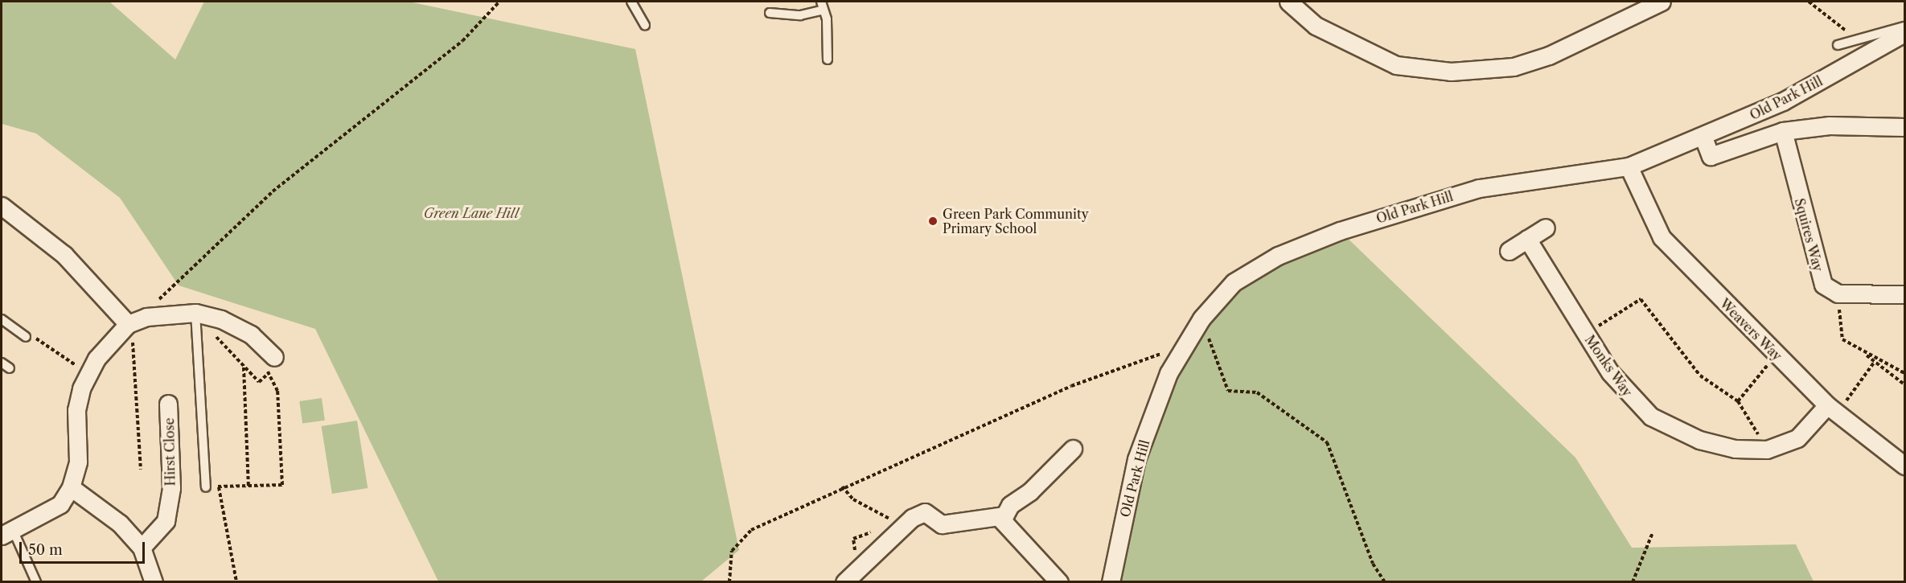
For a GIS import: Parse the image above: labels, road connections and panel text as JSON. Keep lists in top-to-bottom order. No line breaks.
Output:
{"streets":{"street":["Old Park Hill","Squires Way","Weavers Way","Monks Way","Hirst Close"]},"crossings":[["Old Park Hill","Weavers Way"],["Weavers Way","Monks Way"]],"parks":["Green Lane Hill"],"places":["Green Park Community Primary School"],"scale_bar":"50 m"}
